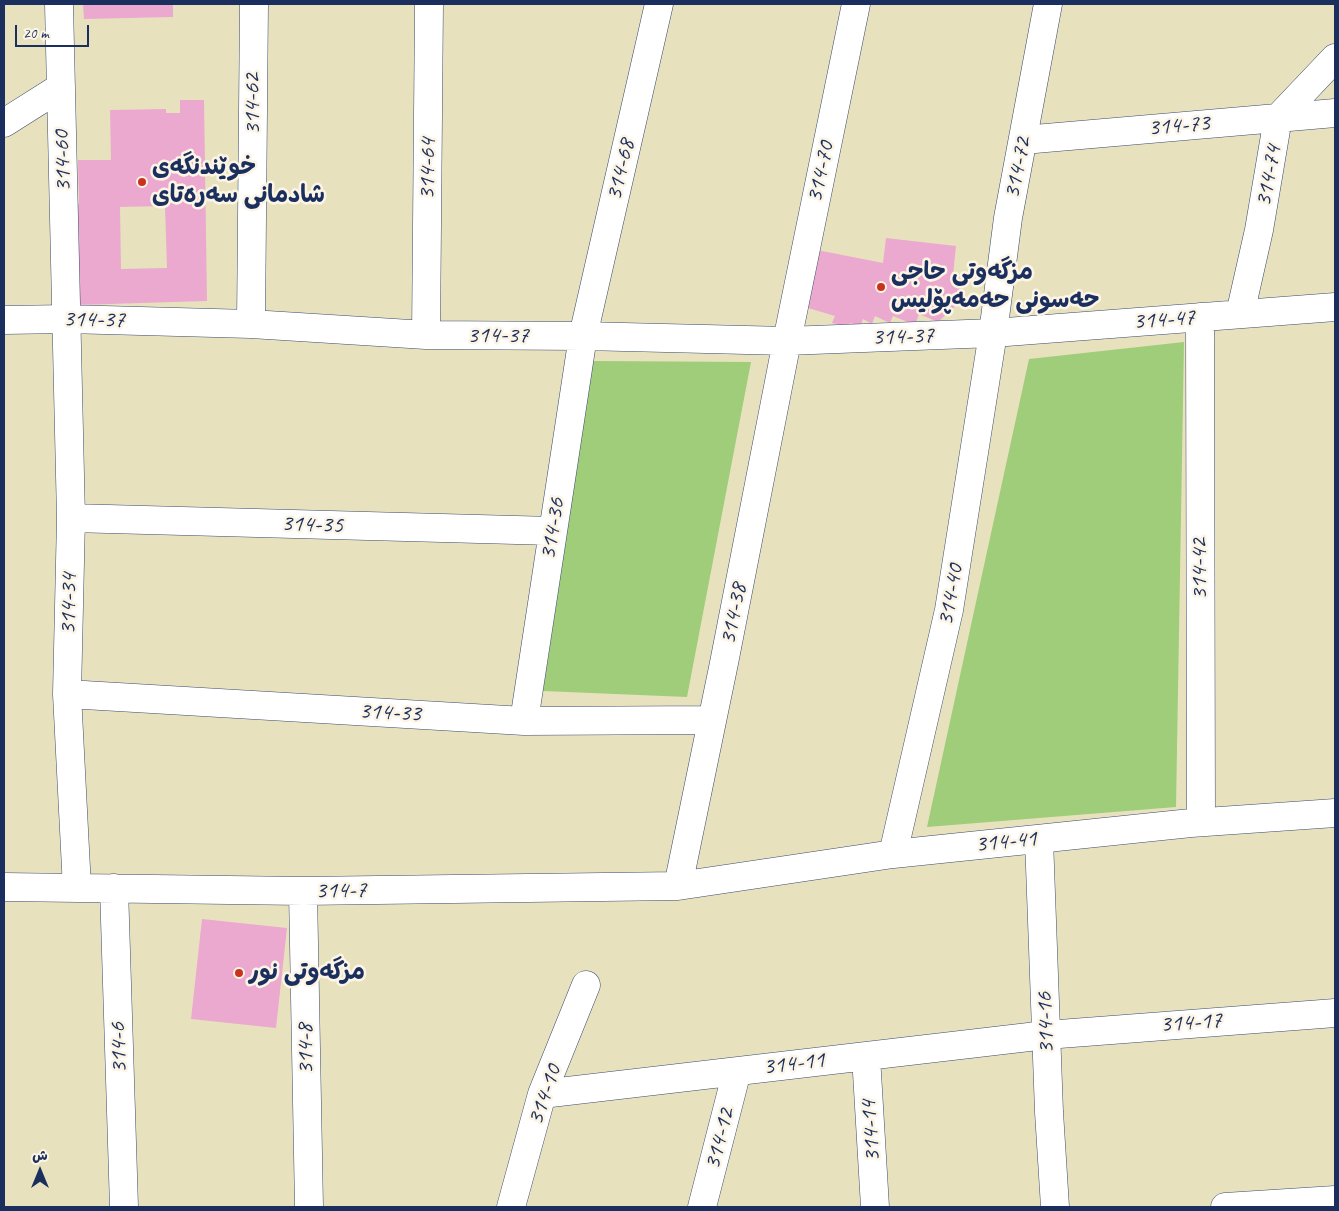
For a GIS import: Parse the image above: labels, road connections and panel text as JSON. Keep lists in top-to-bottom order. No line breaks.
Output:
{"streets":{"street":["314-62","314-73","314-60","314-72","314-64","314-68","314-70","314-74","314-37","314-47","314-35","314-36","314-42","314-40","314-34","314-38","314-33","314-41","314-7","314-16","314-17","314-6","314-8","314-11","314-10","314-14","314-12"]},"crossings":[["314-62","314-37"],["314-73","314-72"],["314-73","314-74"],["314-60","314-37"],["314-60","314-34"],["314-72","314-37"],["314-72","314-47"],["314-72","314-40"],["314-64","314-37"],["314-68","314-37"],["314-68","314-36"],["314-70","314-37"],["314-70","314-38"],["314-74","314-47"],["314-37","314-47"],["314-37","314-36"],["314-37","314-40"],["314-37","314-34"],["314-37","314-38"],["314-47","314-42"],["314-47","314-40"],["314-35","314-36"],["314-35","314-34"],["314-36","314-33"],["314-42","314-41"],["314-40","314-41"],["314-34","314-33"],["314-34","314-7"],["314-38","314-33"],["314-38","314-41"],["314-38","314-7"],["314-41","314-7"],["314-41","314-16"],["314-7","314-6"],["314-7","314-8"],["314-16","314-17"],["314-16","314-11"],["314-17","314-11"],["314-11","314-10"],["314-11","314-14"],["314-11","314-12"]],"places":["خوێندنگەی شادمانی سەرەتای","مزگەوتی حاجی حەسونی حەمەپۆلیس","مزگەوتی نور"],"scale_bar":"20 m","north":"top"}
